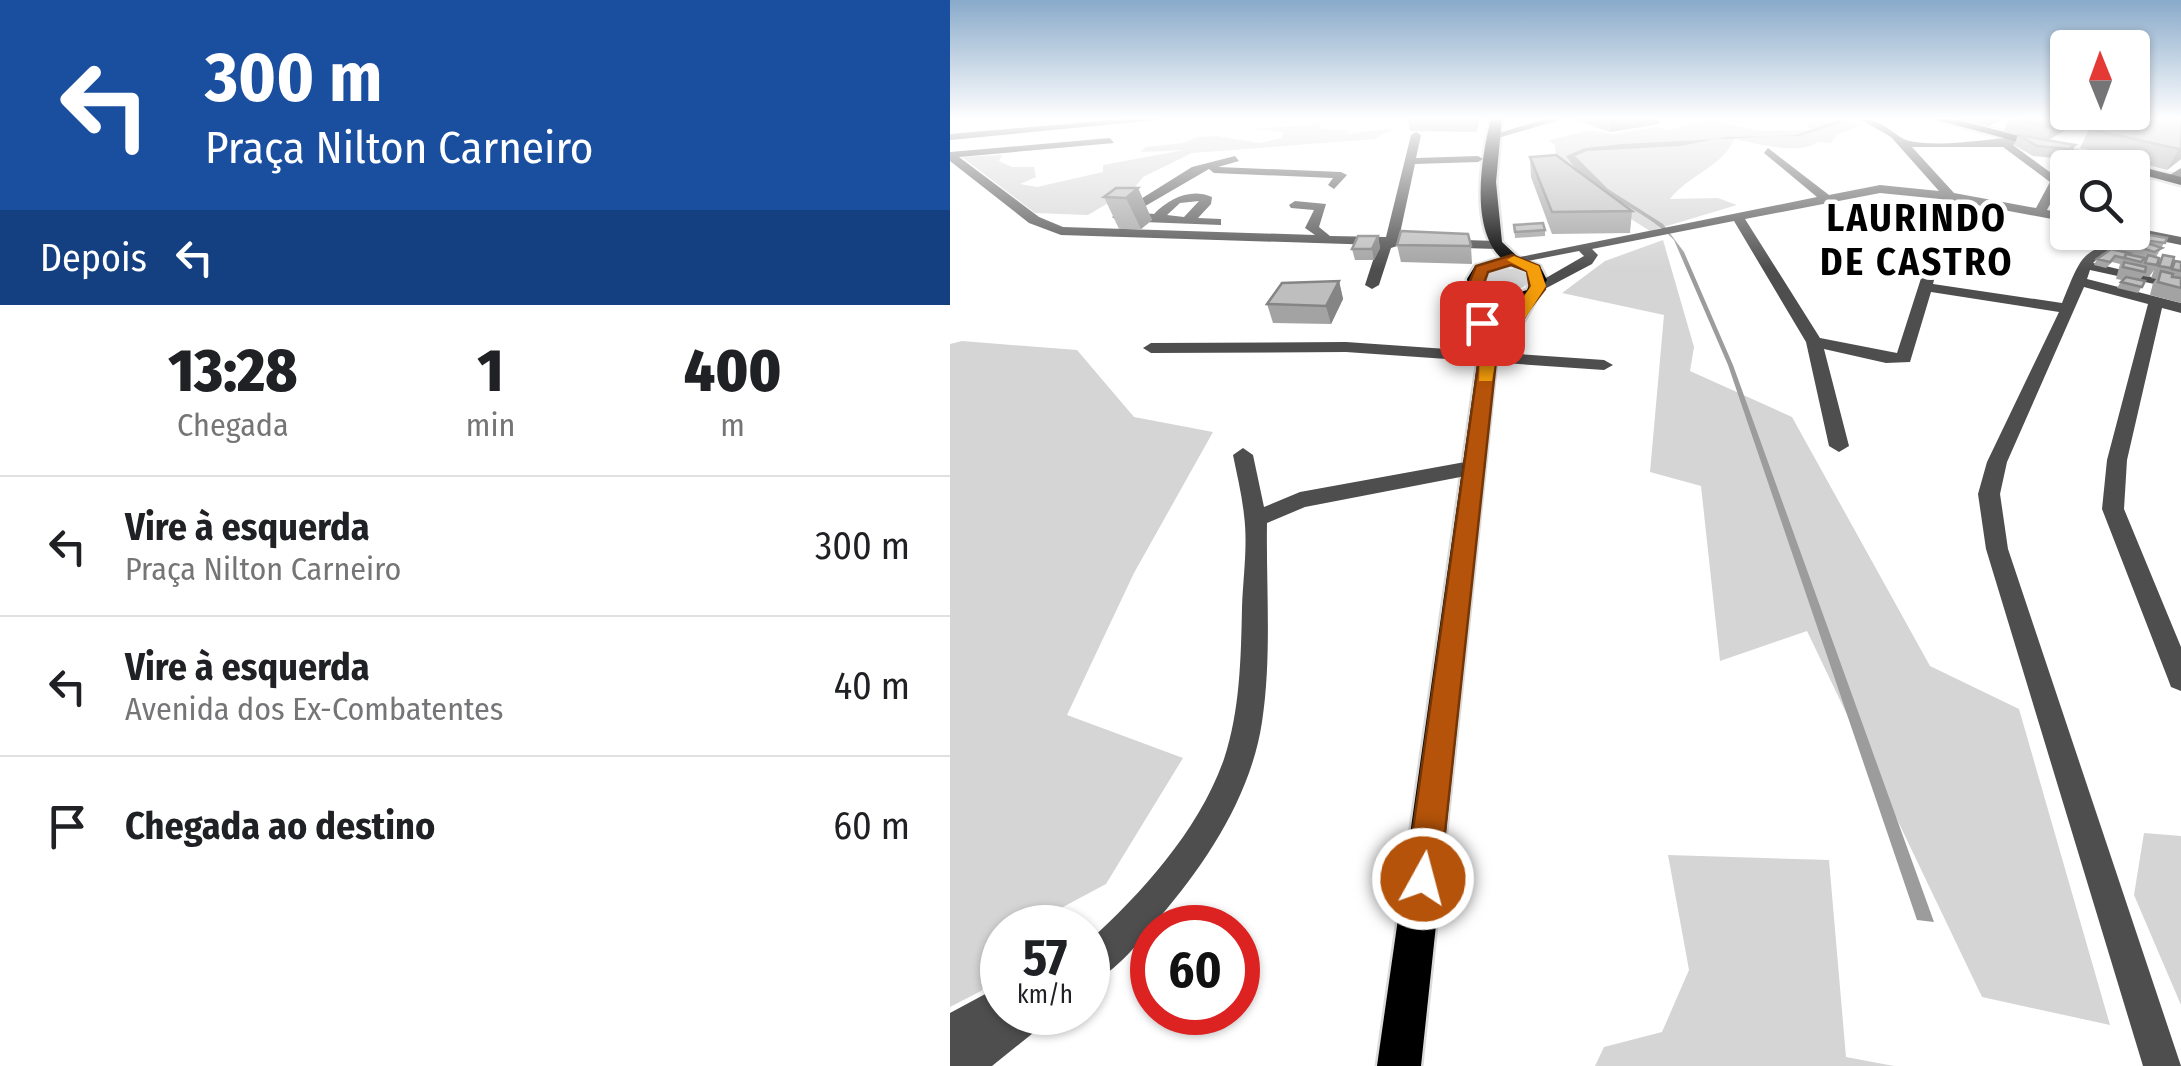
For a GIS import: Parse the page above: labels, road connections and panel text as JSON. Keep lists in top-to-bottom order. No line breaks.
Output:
{"districts":["LAURINDO DE CASTRO"],"north":"top","page":{"turn":["300 m","Praça Nilton Carneiro"],"then":"Depois","eta":["13:28","Chegada","1","min","400","m"],"list":[{"name":"Vire à esquerda","note":"Praça Nilton Carneiro","value":"300 m"},{"name":"Vire à esquerda","note":"Avenida dos Ex-Combatentes","value":"40 m"},{"name":"Chegada ao destino","value":"60 m"}],"speed":"57 km/h","limit":"60"}}
